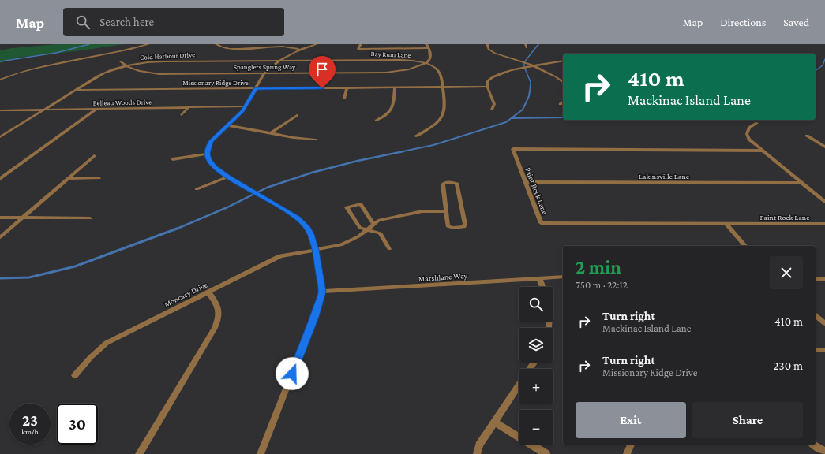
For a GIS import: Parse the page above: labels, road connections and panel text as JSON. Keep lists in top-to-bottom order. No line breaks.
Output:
{"streets":{"street":["Bay Rum Lane","Cold Harbour Drive","Spanglers Spring Way","Missionary Ridge Drive","Belleau Woods Drive","Lakinsville Lane","Paint Rock Lane","Marshlane Way","Moncacy Drive"]},"crossings":[["Bay Rum Lane","Cold Harbour Drive"],["Bay Rum Lane","Spanglers Spring Way"],["Bay Rum Lane","Missionary Ridge Drive"],["Cold Harbour Drive","Spanglers Spring Way"],["Cold Harbour Drive","Missionary Ridge Drive"],["Cold Harbour Drive","Belleau Woods Drive"],["Lakinsville Lane","Paint Rock Lane"]],"page":{"header":"Map","search":"Search here","nav":["Map","Directions","Saved"],"turn":["410 m","Mackinac Island Lane"],"heading":["2 min","750 m · 22:12"],"map_buttons":["+","−"],"list":[{"name":"Turn right","note":"Mackinac Island Lane","value":"410 m"},{"name":"Turn right","note":"Missionary Ridge Drive","value":"230 m"}],"buttons":["Exit","Share"],"speed":"23 km/h","limit":"30"}}
